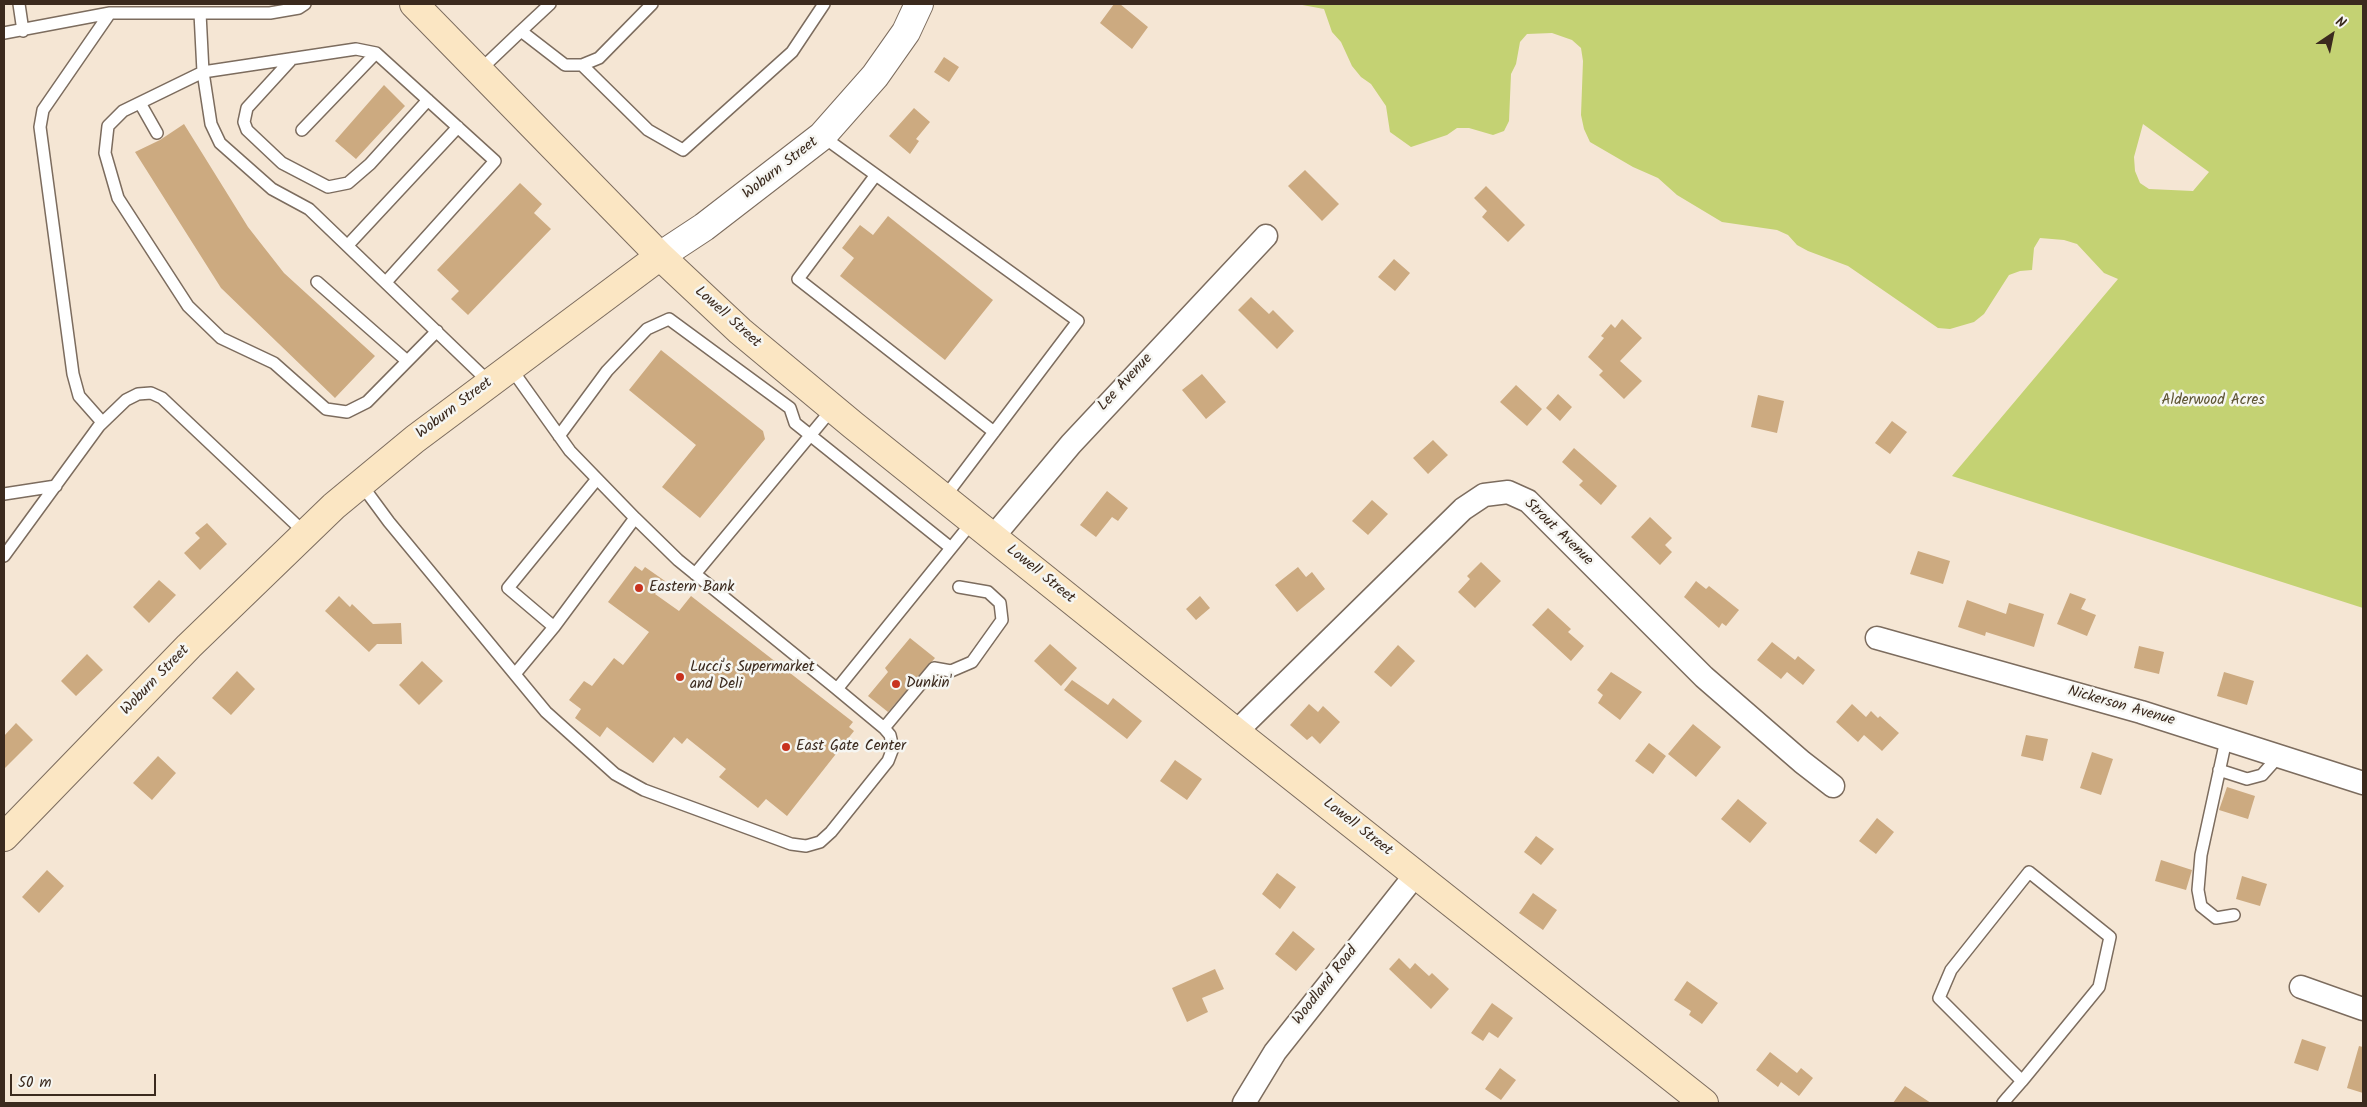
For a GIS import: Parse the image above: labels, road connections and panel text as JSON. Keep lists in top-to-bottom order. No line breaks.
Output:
{"streets":{"main road":["Woburn Street","Lowell Street"],"street":["Lee Avenue","Strout Avenue","Nickerson Avenue","Woodland Road"]},"crossings":[["Woburn Street","Lowell Street"],["Lowell Street","Lee Avenue"],["Lowell Street","Strout Avenue"],["Lowell Street","Woodland Road"]],"parks":["Alderwood Acres"],"places":["Eastern Bank","Lucci's Supermarket and Deli","Dunkin'","East Gate Center"],"scale_bar":"50 m","north":"top right"}
